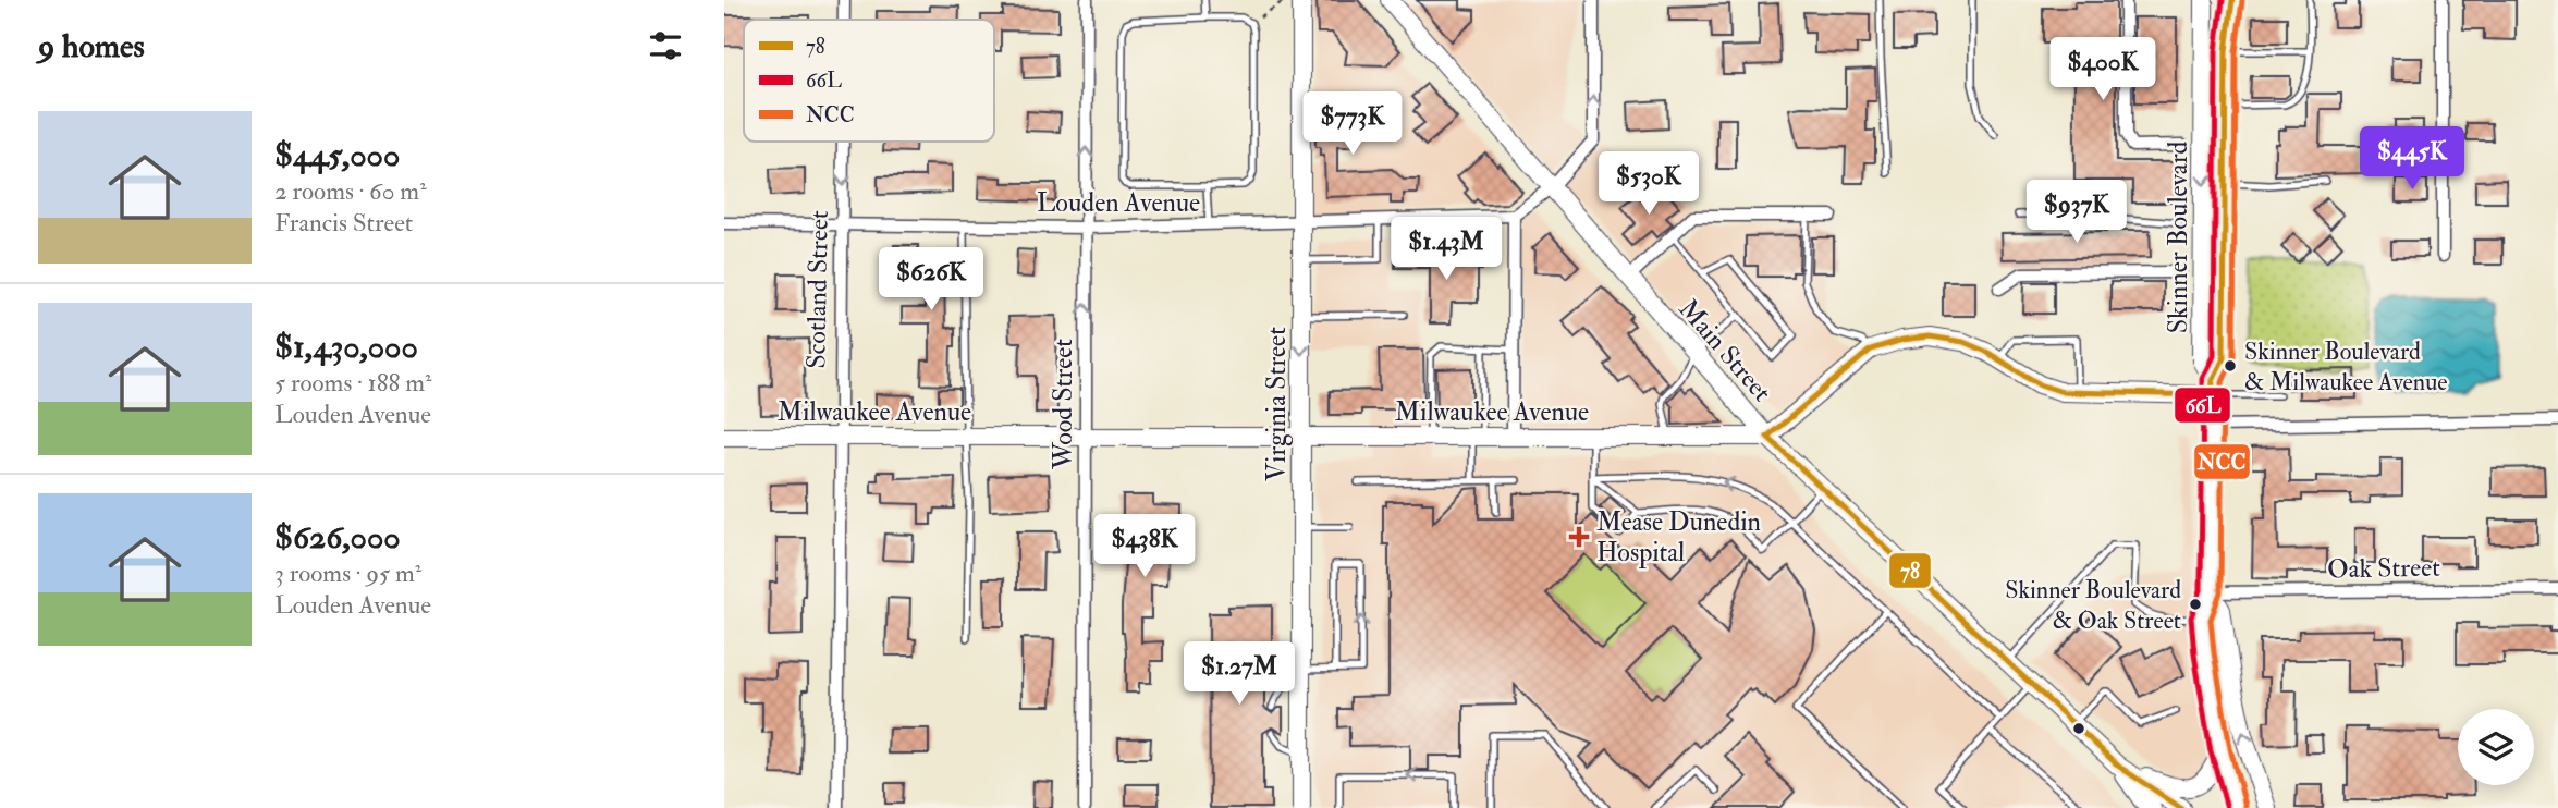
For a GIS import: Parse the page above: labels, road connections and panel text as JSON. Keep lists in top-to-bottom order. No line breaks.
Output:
{"streets":{"street":["Louden Avenue","Skinner Boulevard","Scotland Street","Main Street","Wood Street","Virginia Street","Milwaukee Avenue","Oak Street"]},"crossings":[["Louden Avenue","Scotland Street"],["Louden Avenue","Wood Street"],["Louden Avenue","Virginia Street"],["Skinner Boulevard","Oak Street"],["Scotland Street","Milwaukee Avenue"],["Main Street","Milwaukee Avenue"],["Wood Street","Milwaukee Avenue"],["Virginia Street","Milwaukee Avenue"]],"one_way":["Wood Street"],"places":{"other":["Skinner Boulevard & Milwaukee Avenue","Skinner Boulevard & Oak Street"],"health":["Mease Dunedin Hospital"]},"lines":["transit line 78","transit line 66L","transit line NCC"],"legend":["78","66L","NCC"],"page":{"heading":"9 homes","price":["$400K","$773K","$445K","$530K","$937K","$1.43M","$626K","$438K","$1.27M"],"list":[{"name":"$445,000","note":"2 rooms · 60 m² · Francis Street"},{"name":"$1,430,000","note":"5 rooms · 188 m² · Louden Avenue"},{"name":"$626,000","note":"3 rooms · 95 m² · Louden Avenue"}]}}
